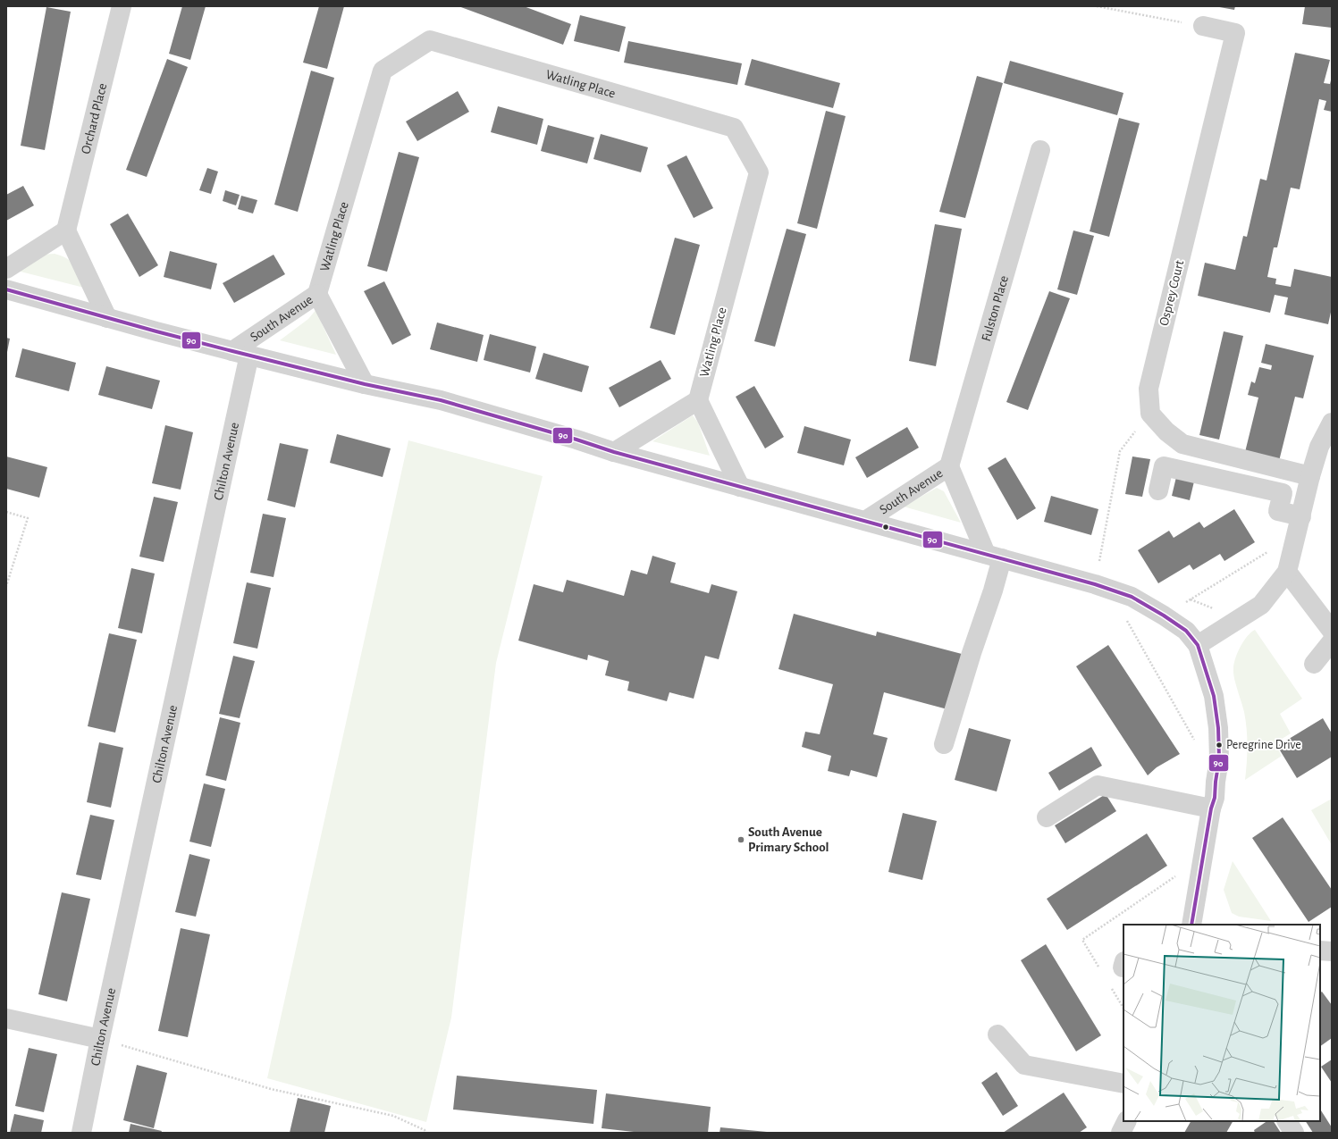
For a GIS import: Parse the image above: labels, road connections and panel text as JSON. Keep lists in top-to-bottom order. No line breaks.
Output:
{"streets":{"street":["Watling Place","Orchard Place","Osprey Court","Fulston Place","South Avenue","Chilton Avenue"]},"crossings":[["Watling Place","South Avenue"],["Fulston Place","South Avenue"],["South Avenue","Chilton Avenue"]],"places":["Peregrine Drive","South Avenue Primary School"],"lines":["transit line 90"]}
